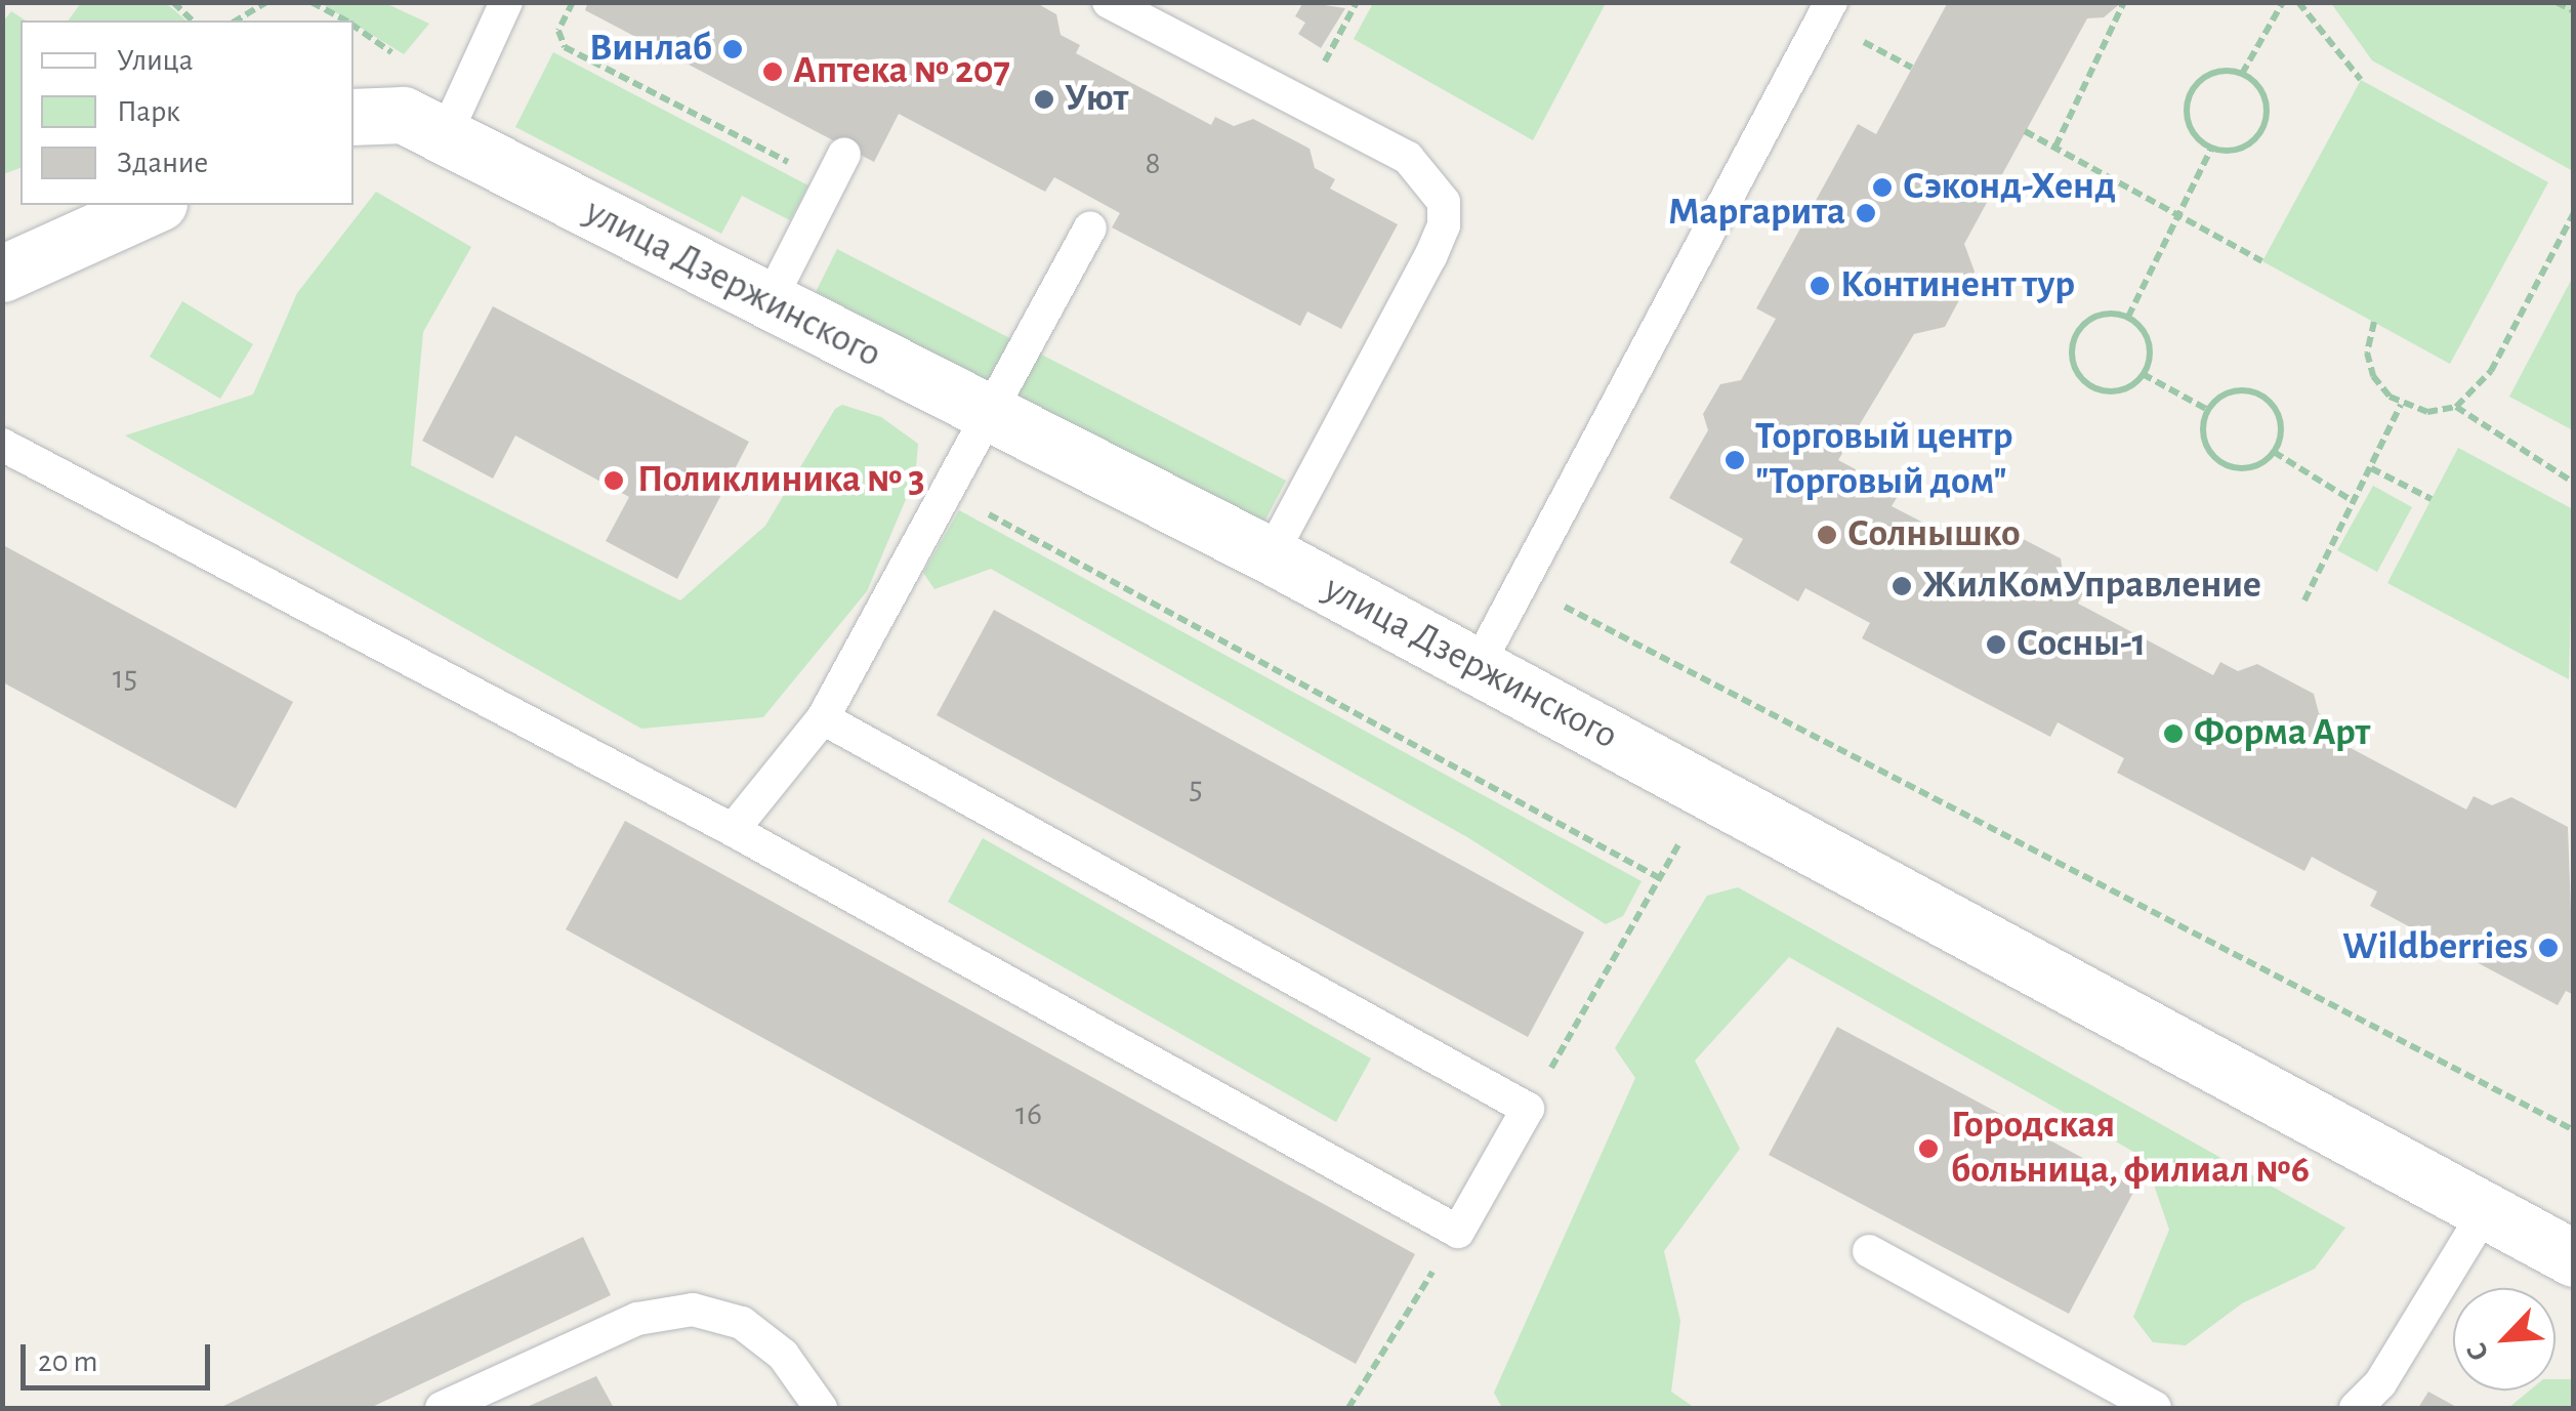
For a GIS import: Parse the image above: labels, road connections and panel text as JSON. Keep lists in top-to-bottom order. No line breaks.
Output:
{"streets":{"street":["улица Дзержинского"]},"places":["Винлаб","Аптека № 207","Уют","Сэконд-Хенд","Маргарита","Континент тур","Торговый центр \"Торговый дом\"","Поликлиника № 3","Солнышко","ЖилКомУправление","Сосны-1","Форма Арт","Wildberries","Городская больница, филиал №6"],"house_numbers":["8","15","5","16"],"legend":["Улица","Парк","Здание"],"scale_bar":"20 m","north":"bottom left"}
